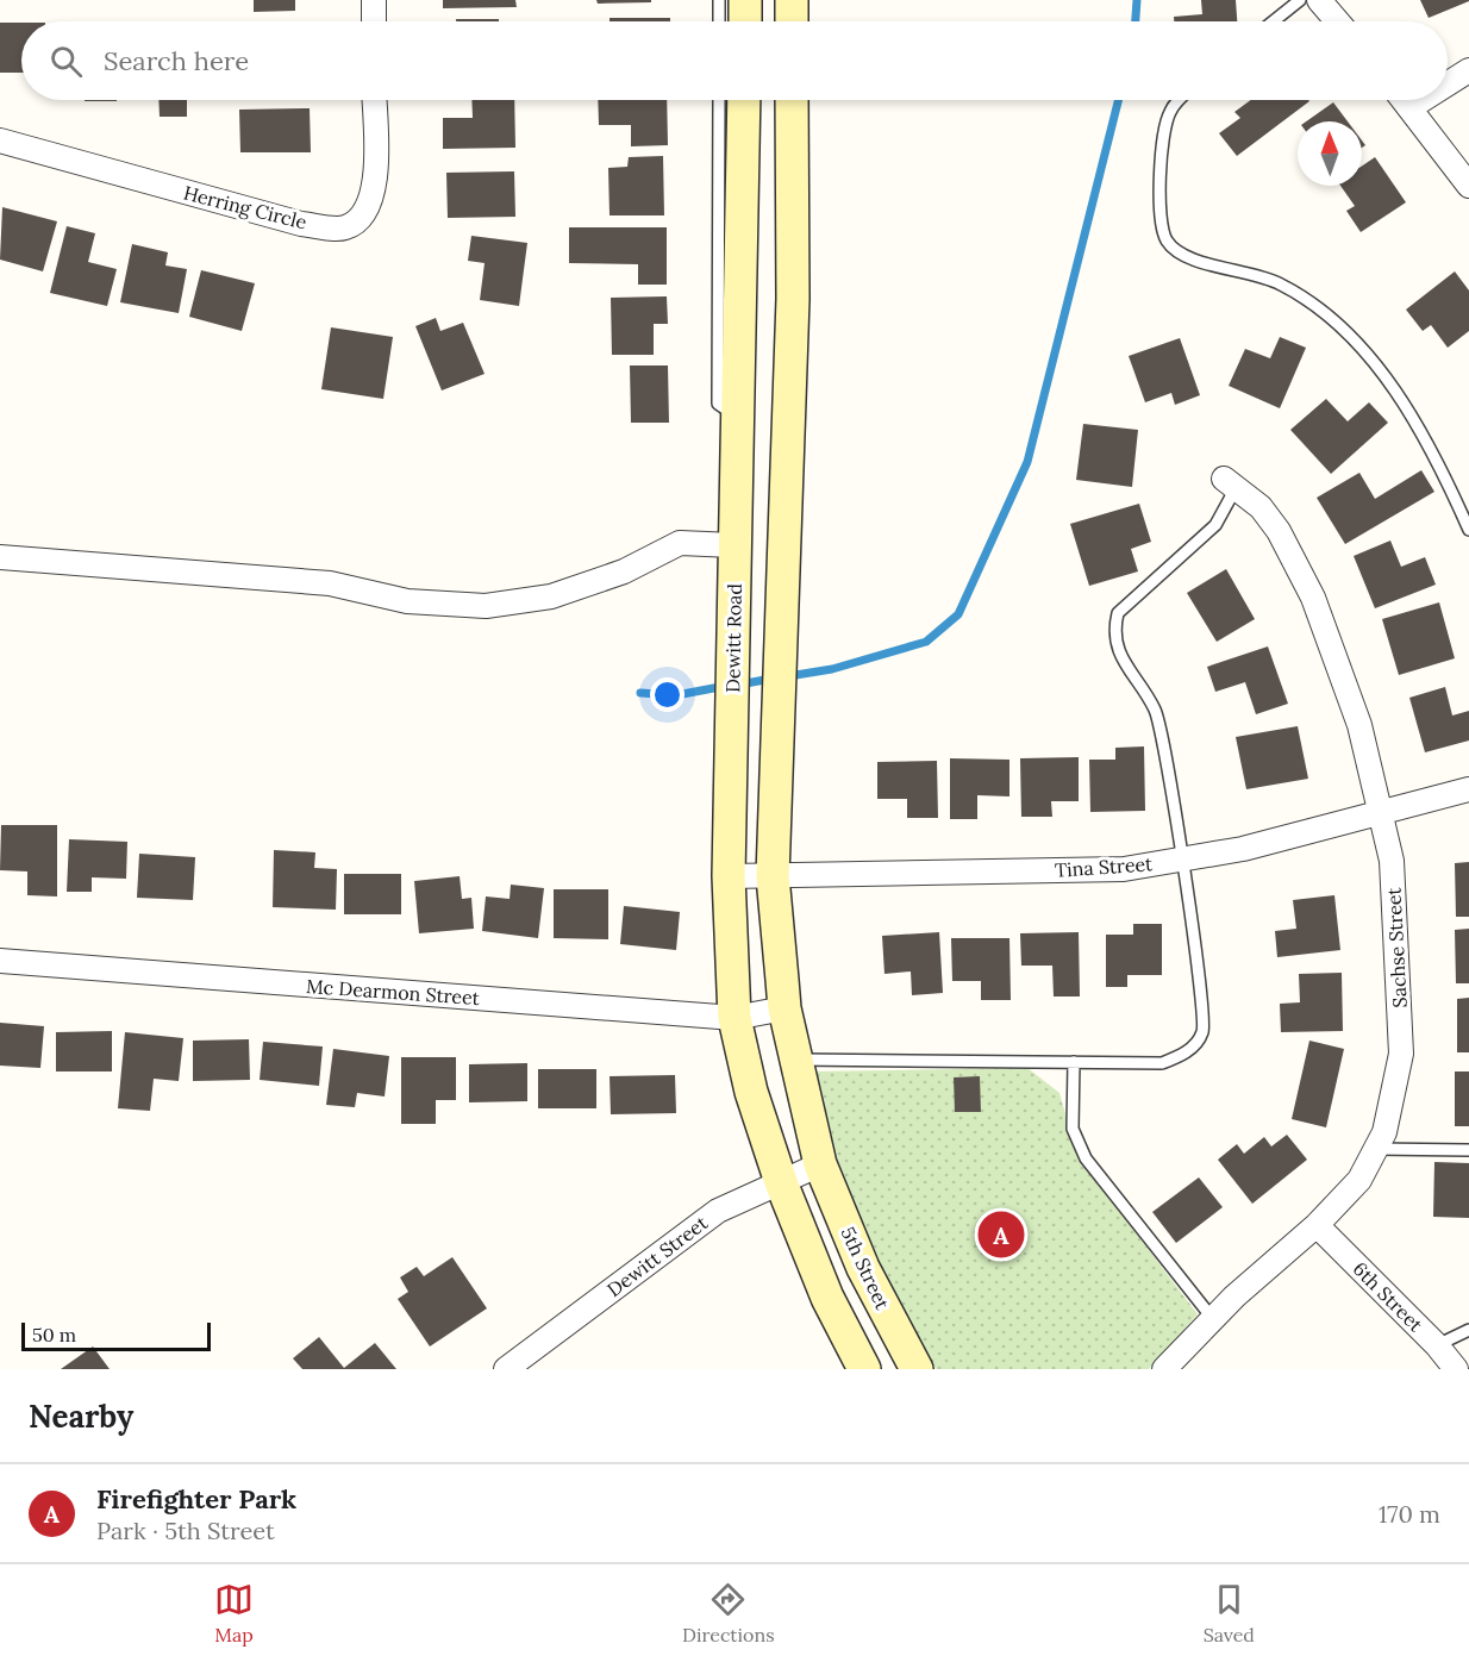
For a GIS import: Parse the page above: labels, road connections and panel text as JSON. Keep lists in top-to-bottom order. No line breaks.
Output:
{"streets":{"main road":["Dewitt Road","5th Street"],"street":["Herring Circle","Tina Street","Sachse Street","Mc Dearmon Street","Dewitt Street","6th Street"]},"crossings":[["Dewitt Road","Tina Street"],["Dewitt Road","Mc Dearmon Street"],["Dewitt Road","Dewitt Street"],["Tina Street","Sachse Street"],["Sachse Street","6th Street"],["Dewitt Street","5th Street"]],"scale_bar":"50 m","north":"top","page":{"search":"Search here","pins":"A","scale":"50 m","heading":"Nearby","list":[{"mark":"A","name":"Firefighter Park","note":"Park · 5th Street","value":"170 m"}],"nav":["Map","Directions","Saved"]}}
